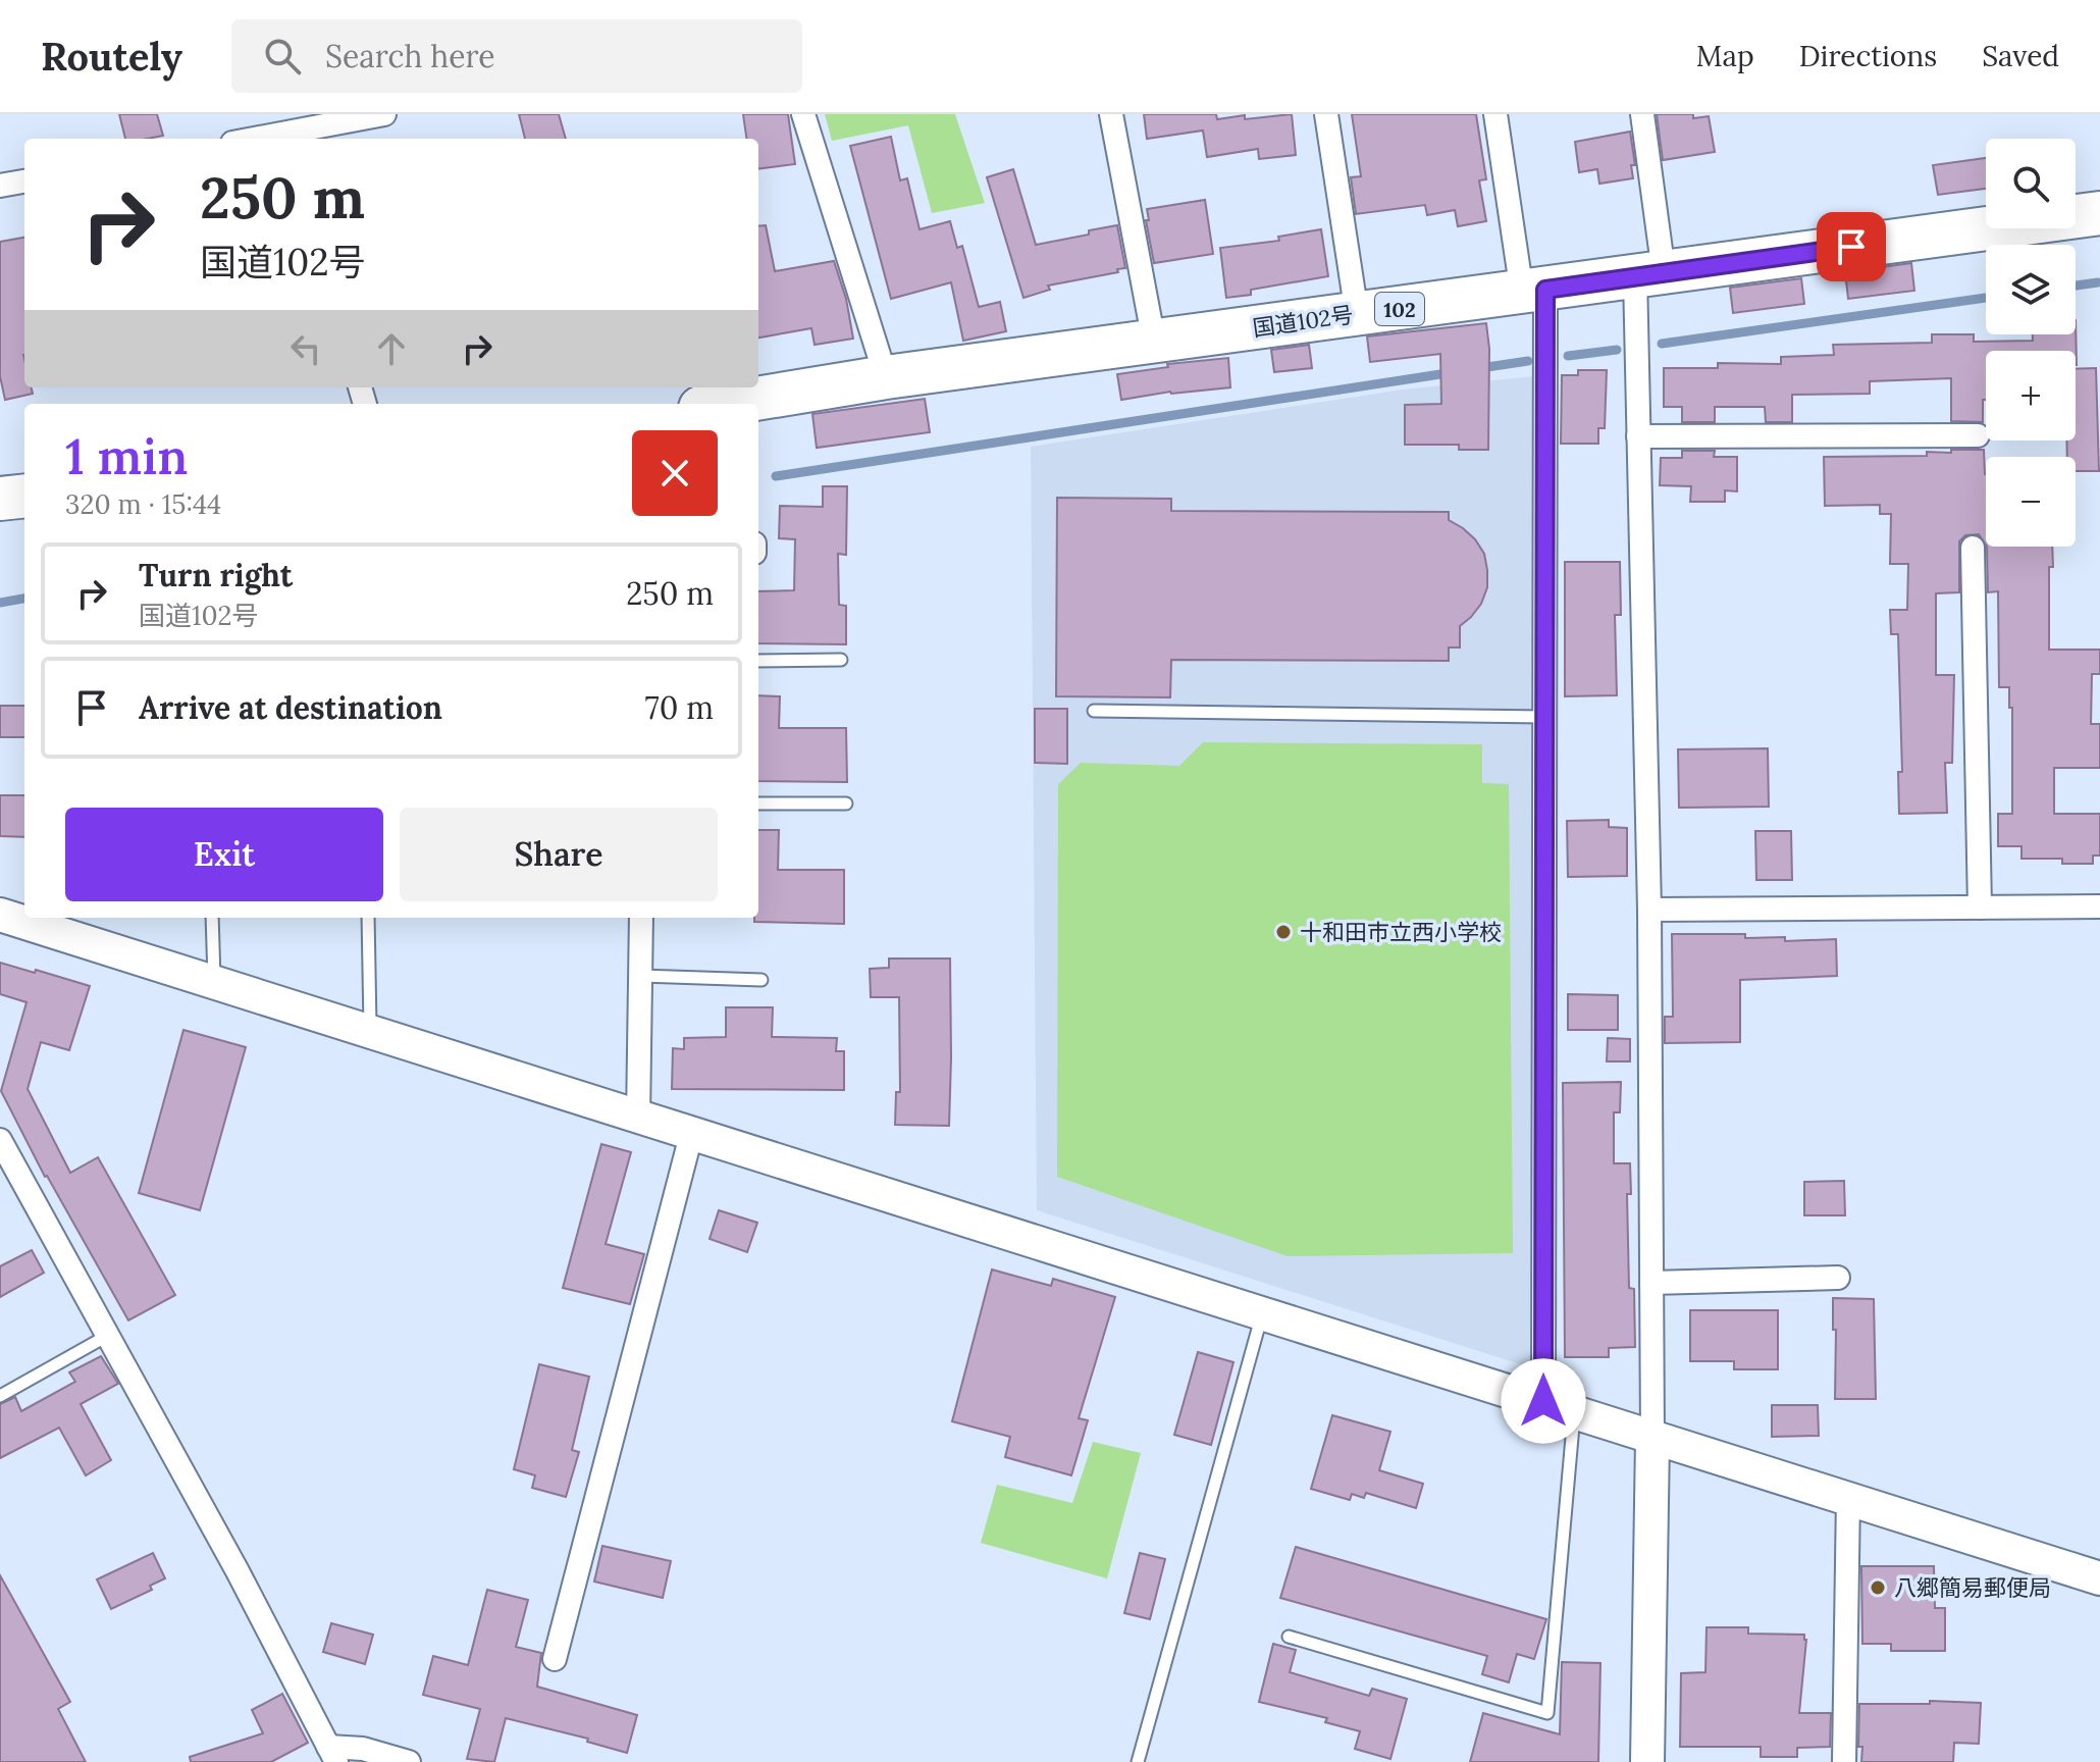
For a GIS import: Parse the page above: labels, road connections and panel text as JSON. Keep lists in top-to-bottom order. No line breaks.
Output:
{"streets":{"highway":["102","国道102号"]},"places":["十和田市立西小学校","八郷簡易郵便局"],"page":{"header":"Routely","search":"Search here","nav":["Map","Directions","Saved"],"map_buttons":["+","−"],"turn":["250 m","国道102号"],"heading":["1 min","320 m · 15:44"],"list":[{"name":"Turn right","note":"国道102号","value":"250 m"},{"name":"Arrive at destination","value":"70 m"}],"buttons":["Exit","Share"]}}
